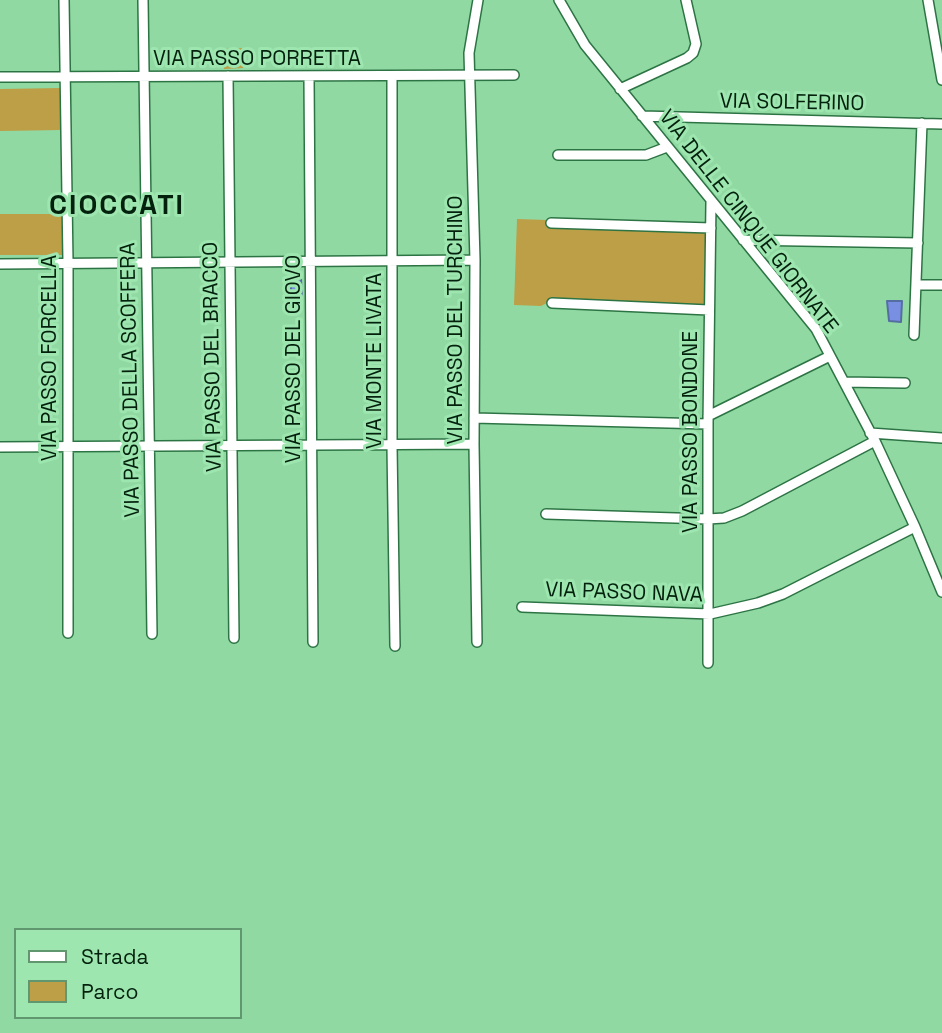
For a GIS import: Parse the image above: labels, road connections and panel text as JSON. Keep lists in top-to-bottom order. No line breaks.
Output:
{"streets":{"street":["VIA PASSO PORRETTA","VIA SOLFERINO","VIA DELLE CINQUE GIORNATE","VIA PASSO DEL TURCHINO","VIA PASSO DEL BRACCO","VIA PASSO FORCELLA","VIA PASSO DEL GIOVO","VIA MONTE LIVATA","VIA PASSO DELLA SCOFFERA","VIA PASSO BONDONE","VIA PASSO NAVA"]},"crossings":[["VIA PASSO PORRETTA","VIA PASSO DEL TURCHINO"],["VIA PASSO PORRETTA","VIA PASSO DEL BRACCO"],["VIA PASSO PORRETTA","VIA PASSO FORCELLA"],["VIA PASSO PORRETTA","VIA PASSO DEL GIOVO"],["VIA PASSO PORRETTA","VIA MONTE LIVATA"],["VIA PASSO PORRETTA","VIA PASSO DELLA SCOFFERA"],["VIA SOLFERINO","VIA DELLE CINQUE GIORNATE"],["VIA DELLE CINQUE GIORNATE","VIA PASSO BONDONE"],["VIA DELLE CINQUE GIORNATE","VIA PASSO NAVA"],["VIA PASSO BONDONE","VIA PASSO NAVA"]],"districts":["CIOCCATI"],"legend":["Strada","Parco"]}
